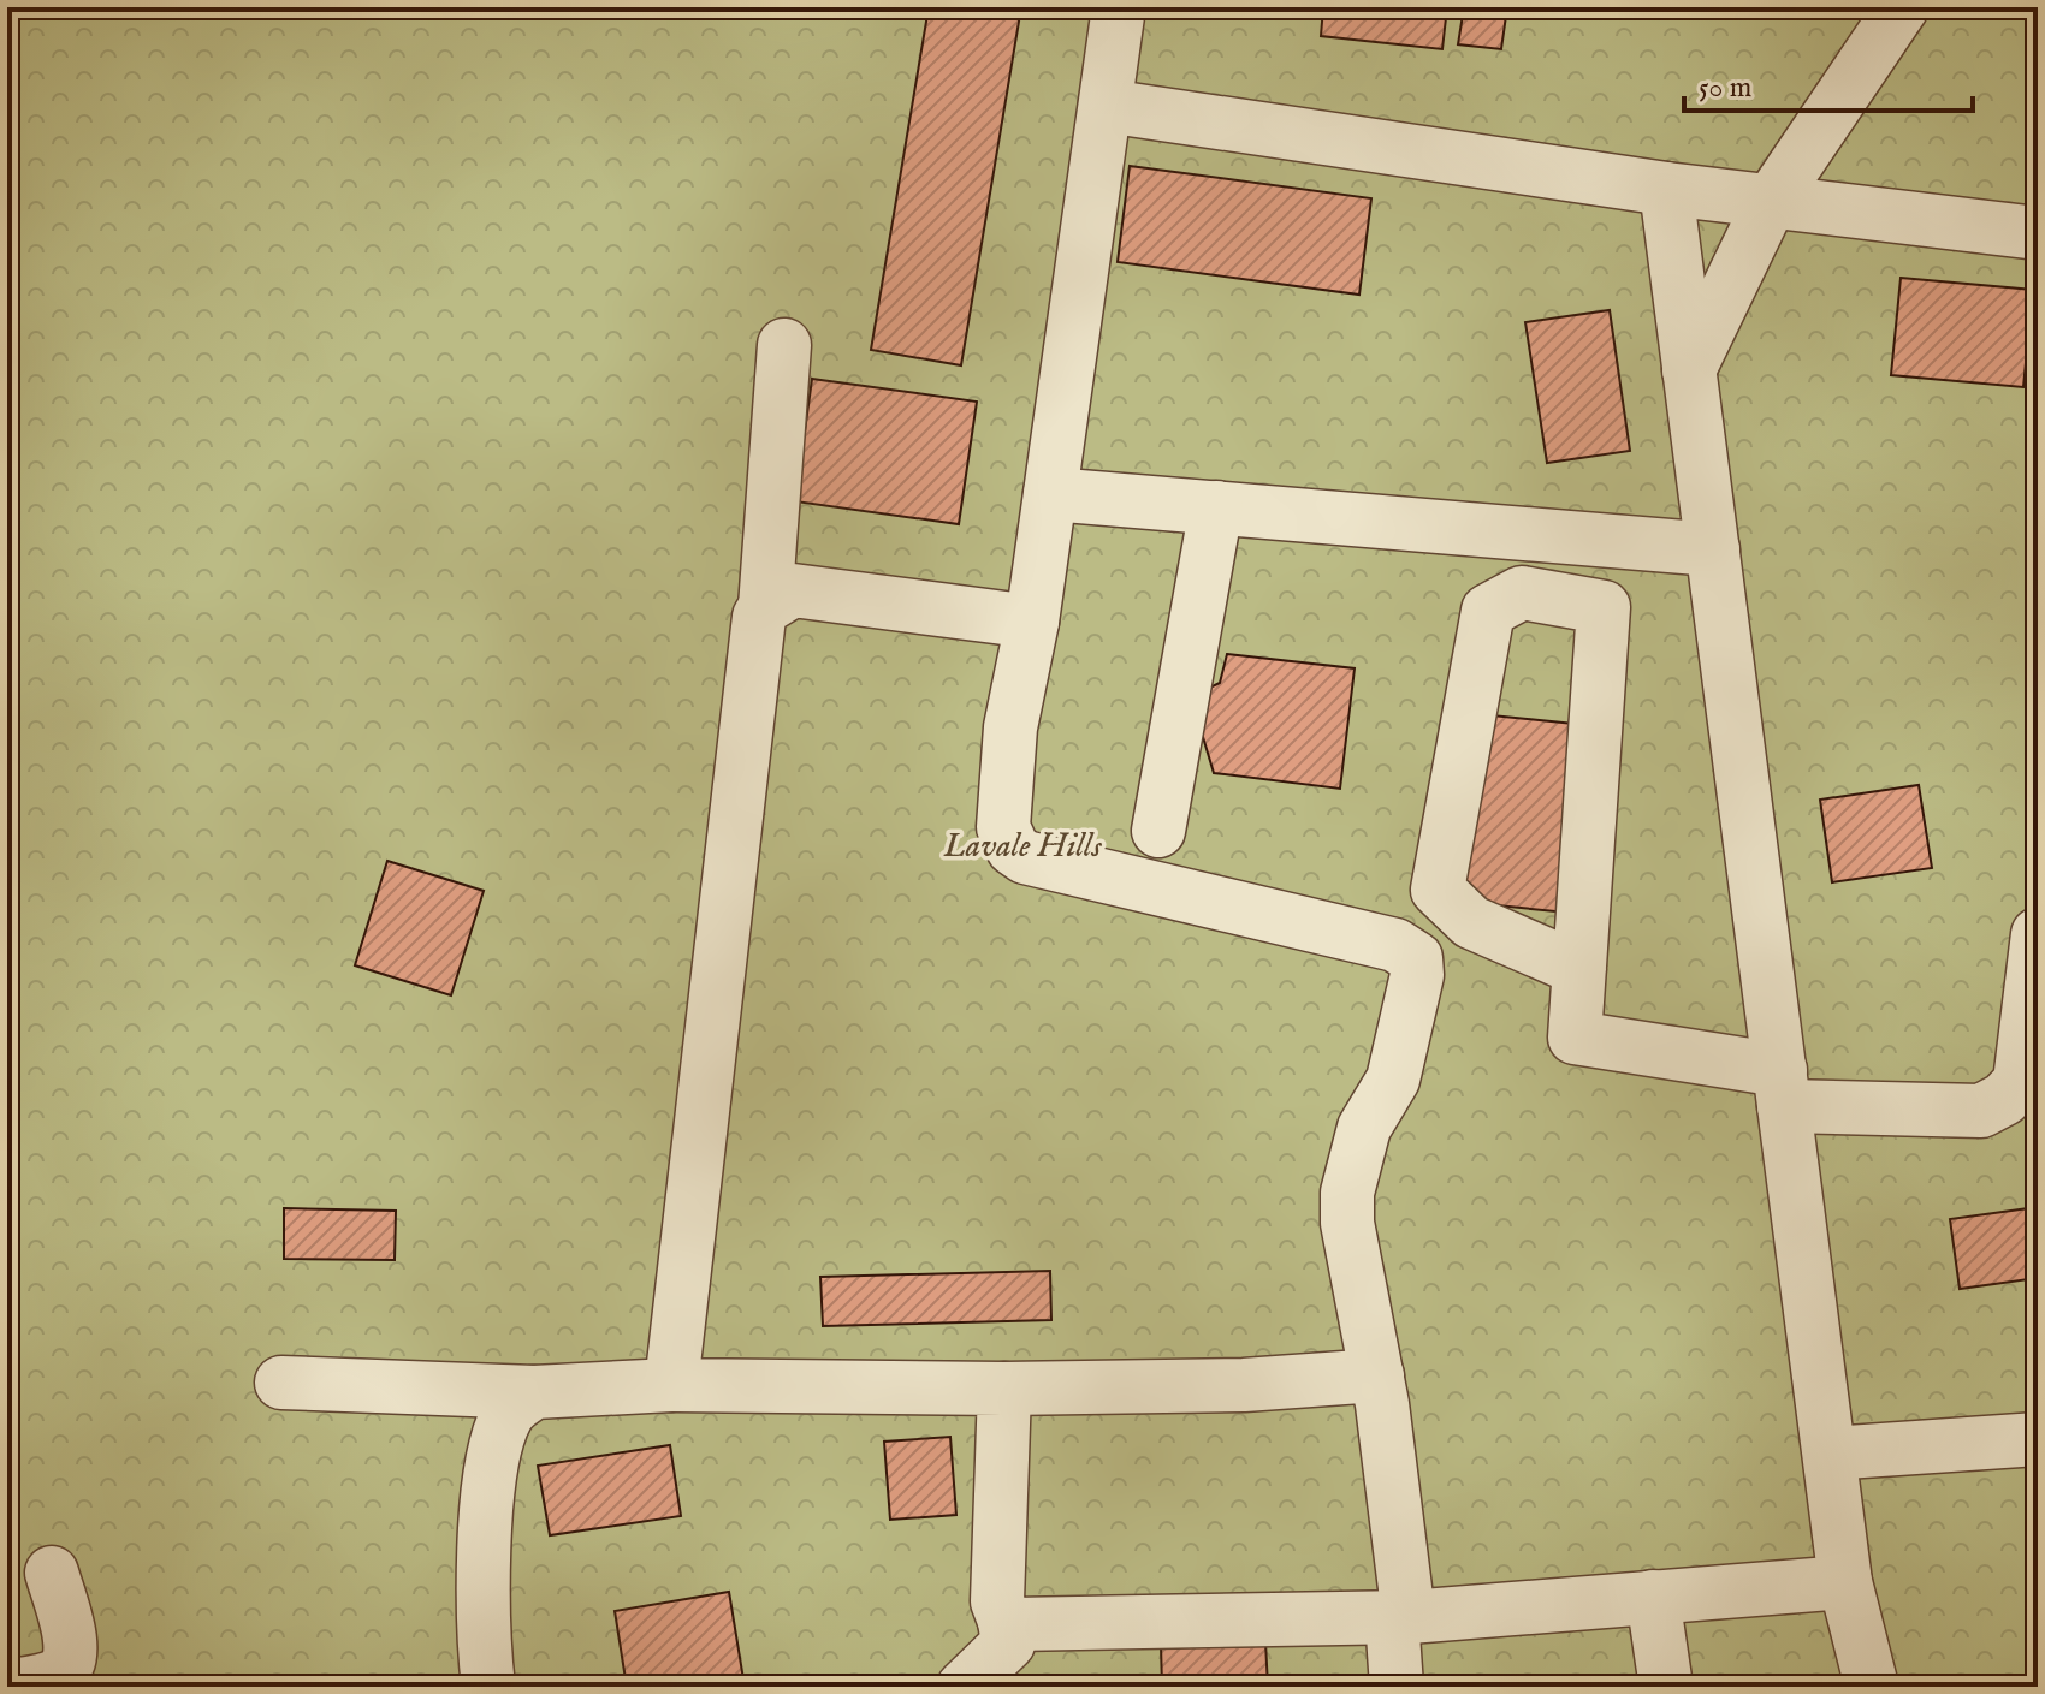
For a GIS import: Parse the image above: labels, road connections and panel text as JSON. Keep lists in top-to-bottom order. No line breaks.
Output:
{"parks":["Lavale Hills"],"scale_bar":"50 m"}
